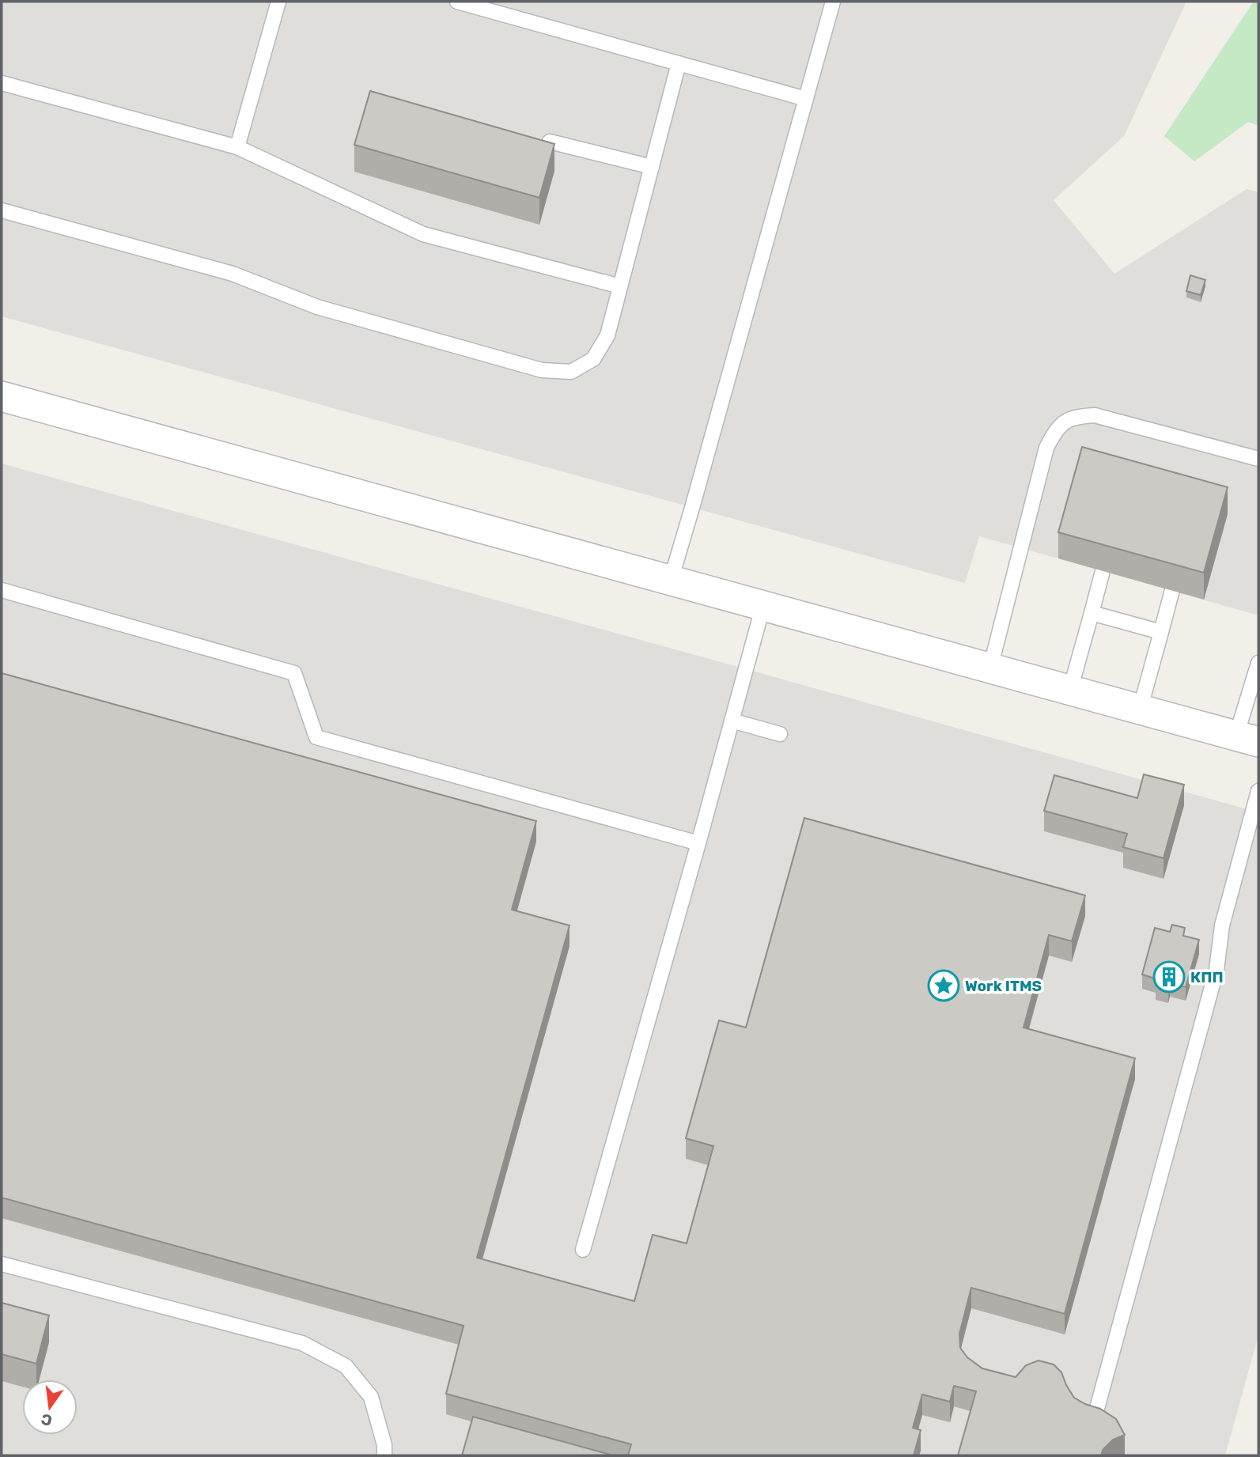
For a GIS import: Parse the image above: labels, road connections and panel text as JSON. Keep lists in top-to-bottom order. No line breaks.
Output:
{"places":{"building":["КПП"],"place":["Work ITMS"]},"north":"bottom"}
